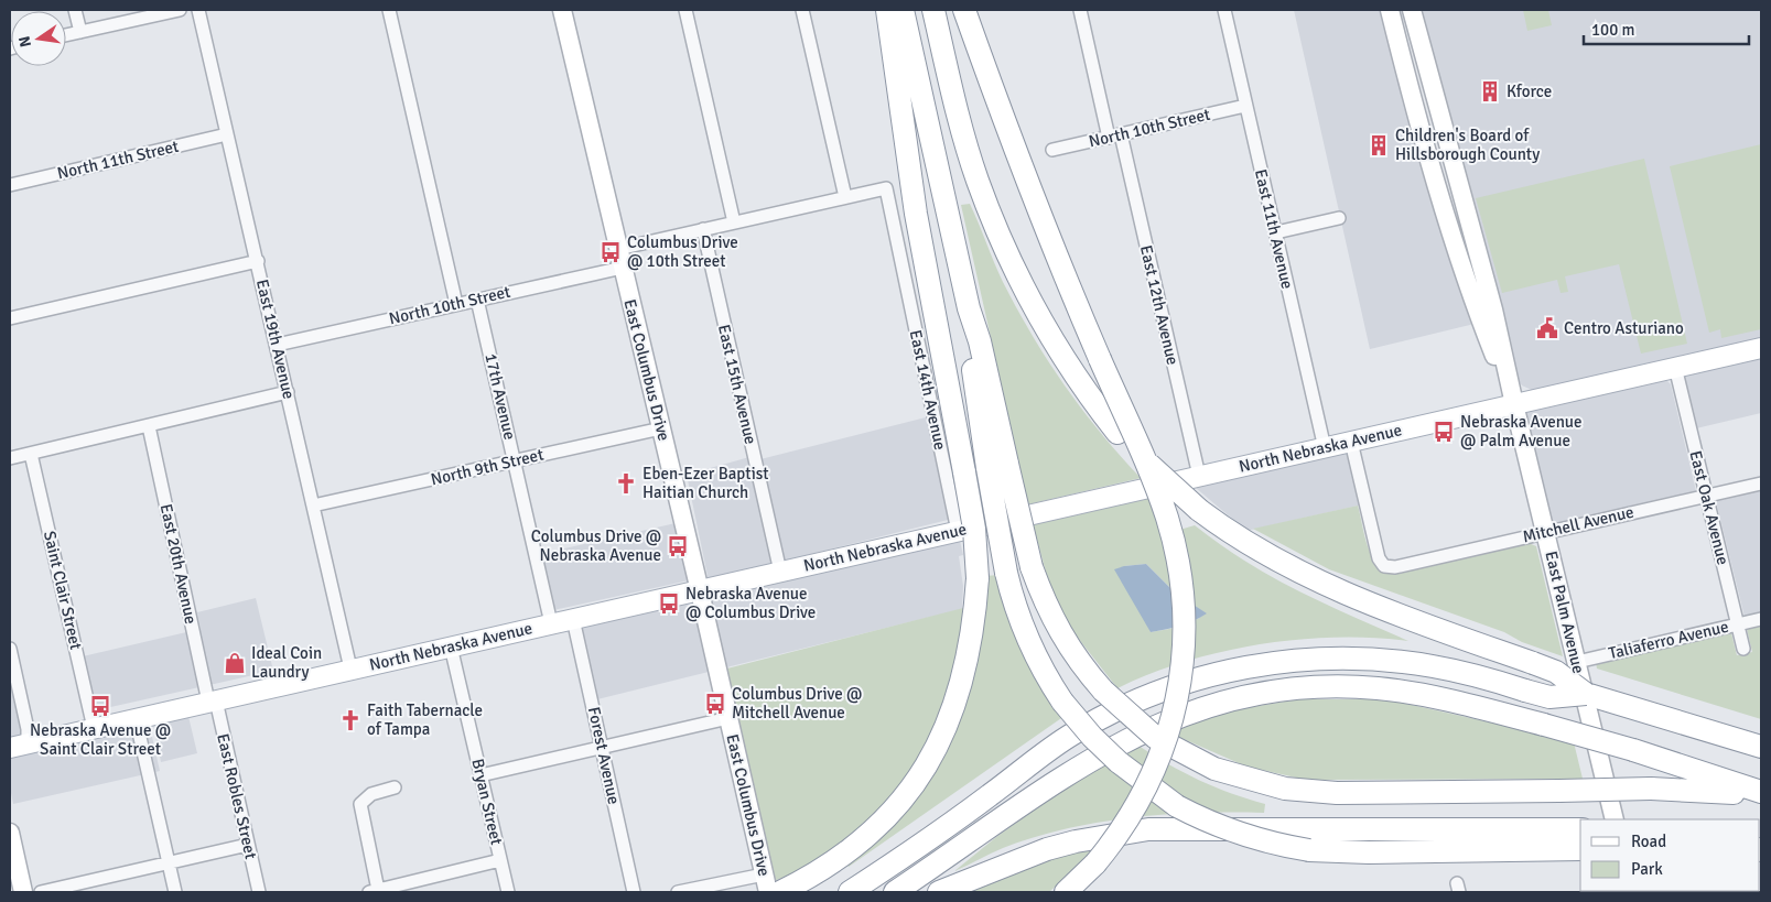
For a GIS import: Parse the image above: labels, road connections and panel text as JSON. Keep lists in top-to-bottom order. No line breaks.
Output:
{"streets":{"main road":["North Nebraska Avenue"],"street":["North 10th Street","North 11th Street","East 11th Avenue","East 12th Avenue","East 19th Avenue","East Columbus Drive","East 15th Avenue","East 14th Avenue","17th Avenue","North 9th Street","East Oak Avenue","Mitchell Avenue","East 20th Avenue","Saint Clair Street","East Palm Avenue","Taliaferro Avenue","Forest Avenue","East Robles Street","Bryan Street"]},"crossings":[["North 10th Street","East 11th Avenue"],["North 10th Street","East 12th Avenue"],["North 10th Street","East 19th Avenue"],["North 10th Street","East Columbus Drive"],["North 10th Street","17th Avenue"],["North 11th Street","East 19th Avenue"],["East 11th Avenue","North Nebraska Avenue"],["East 12th Avenue","North Nebraska Avenue"],["East 19th Avenue","North Nebraska Avenue"],["East 19th Avenue","North 9th Street"],["East Columbus Drive","North Nebraska Avenue"],["East Columbus Drive","North 9th Street"],["East 15th Avenue","North Nebraska Avenue"],["East 14th Avenue","North Nebraska Avenue"],["17th Avenue","North Nebraska Avenue"],["17th Avenue","North 9th Street"],["North Nebraska Avenue","East Oak Avenue"],["North Nebraska Avenue","Mitchell Avenue"],["North Nebraska Avenue","East 20th Avenue"],["North Nebraska Avenue","Saint Clair Street"],["North Nebraska Avenue","East Palm Avenue"],["North Nebraska Avenue","Forest Avenue"],["North Nebraska Avenue","East Robles Street"],["North Nebraska Avenue","Bryan Street"],["East Oak Avenue","Mitchell Avenue"],["East Oak Avenue","Taliaferro Avenue"],["Mitchell Avenue","East Palm Avenue"],["East 20th Avenue","East Robles Street"],["East Palm Avenue","Taliaferro Avenue"]],"places":{"building":["Kforce","Children's Board of Hillsborough County"],"bus stop":["Columbus Drive @ 10th Street","Nebraska Avenue @ Palm Avenue","Columbus Drive @ Nebraska Avenue","Nebraska Avenue @ Columbus Drive","Columbus Drive @ Mitchell Avenue","Nebraska Avenue @ Saint Clair Street"],"public building":["Centro Asturiano"],"church":["Eben-Ezer Baptist Haitian Church","Faith Tabernacle of Tampa"],"shop":["Ideal Coin Laundry"]},"legend":["Road","Park"],"scale_bar":"100 m","north":"left"}
